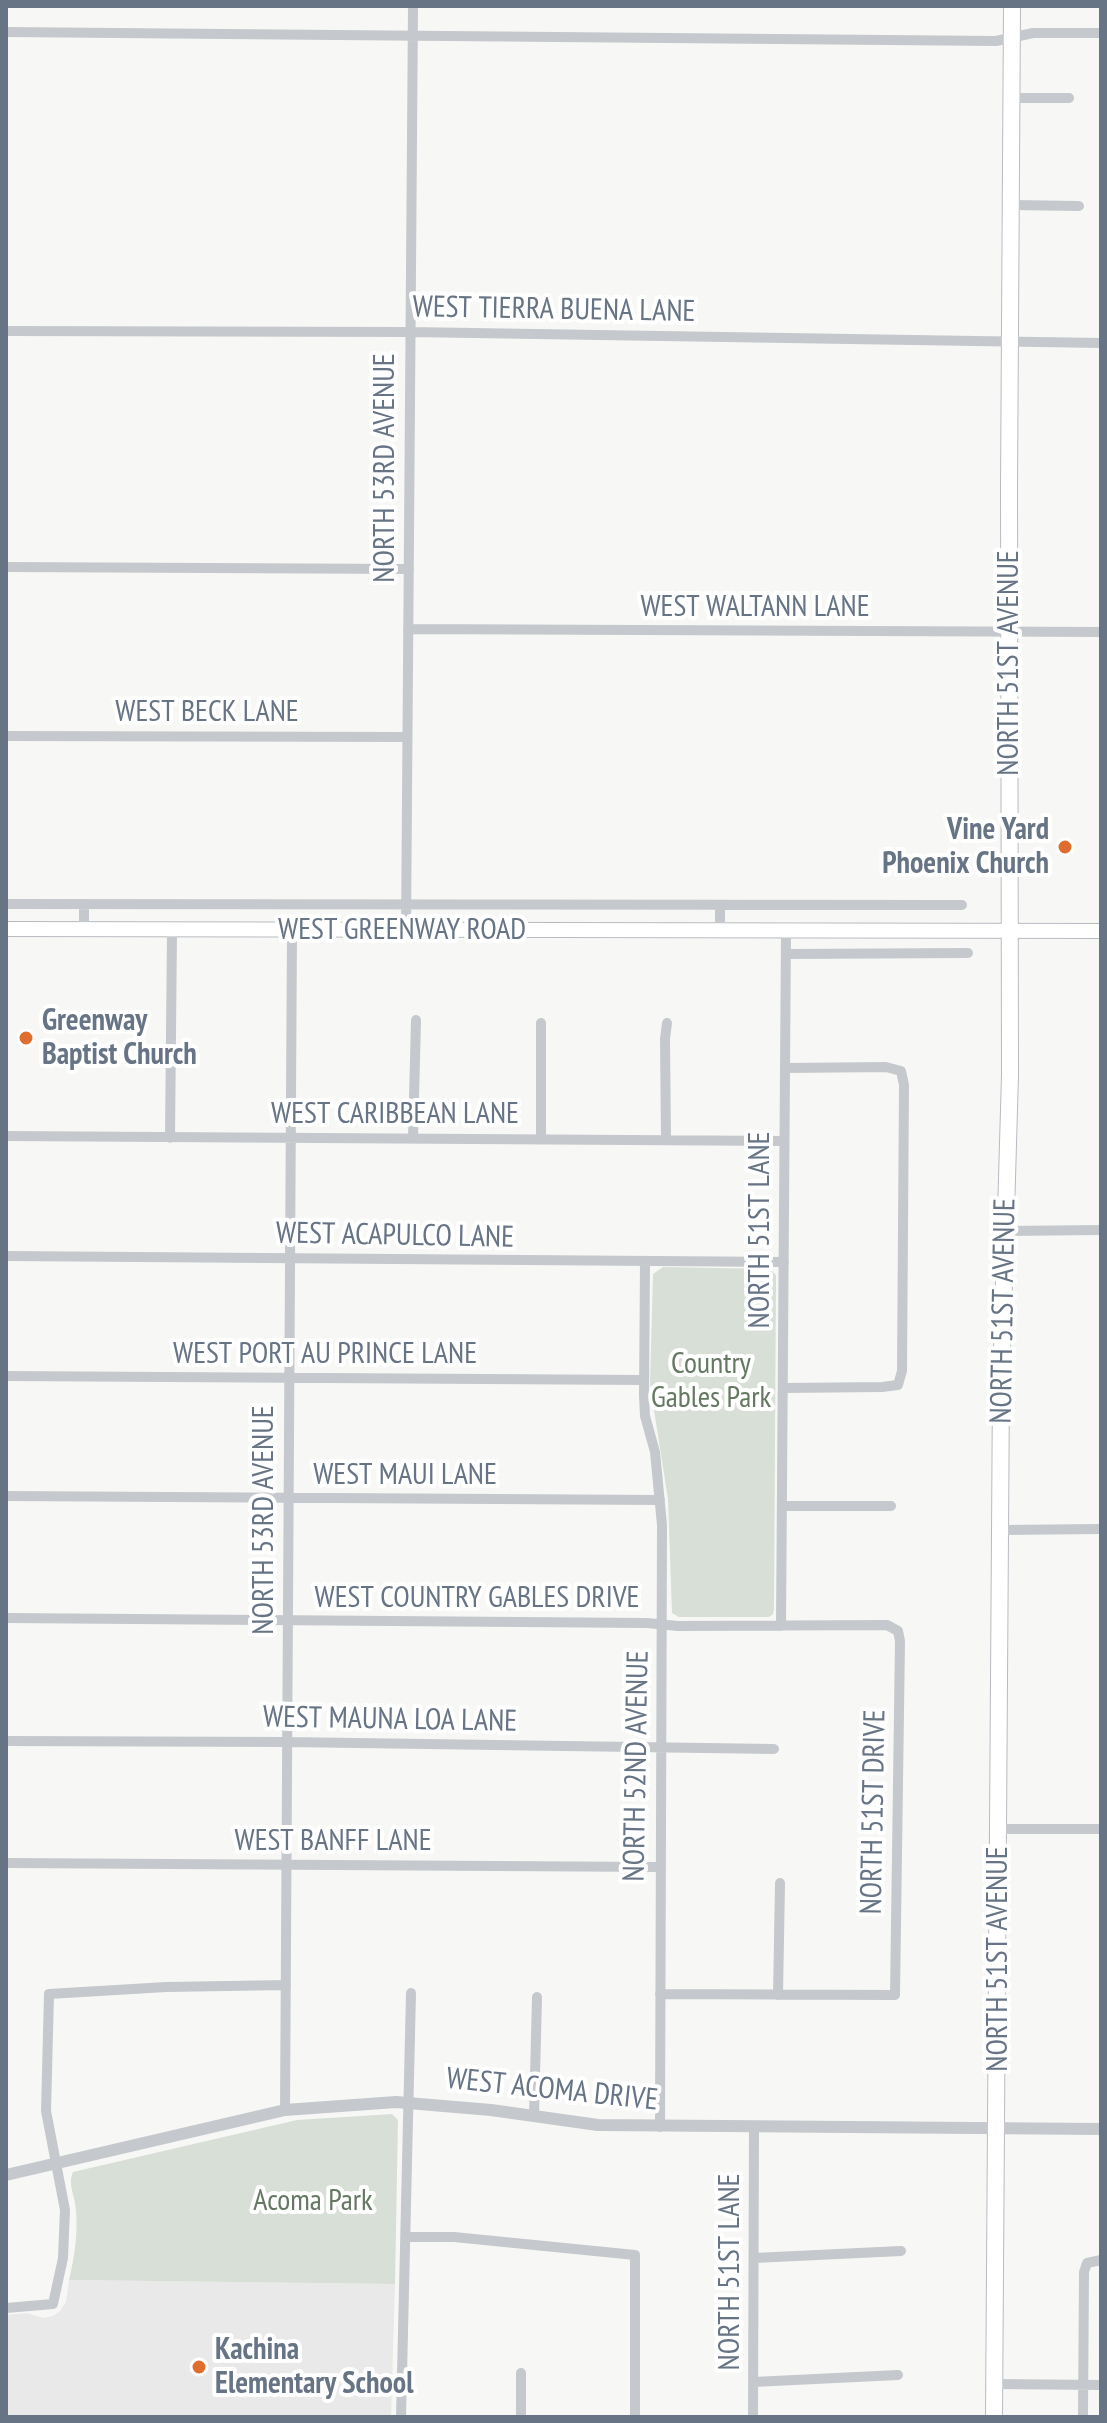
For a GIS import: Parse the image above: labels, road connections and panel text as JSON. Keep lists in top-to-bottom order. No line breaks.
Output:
{"streets":{"main road":["NORTH 51ST AVENUE","WEST GREENWAY ROAD"],"street":["WEST TIERRA BUENA LANE","NORTH 53RD AVENUE","WEST WALTANN LANE","WEST BECK LANE","WEST CARIBBEAN LANE","NORTH 51ST LANE","WEST ACAPULCO LANE","WEST PORT AU PRINCE LANE","WEST MAUI LANE","WEST COUNTRY GABLES DRIVE","WEST MAUNA LOA LANE","NORTH 52ND AVENUE","NORTH 51ST DRIVE","WEST BANFF LANE","WEST ACOMA DRIVE"]},"crossings":[["WEST TIERRA BUENA LANE","NORTH 53RD AVENUE"],["WEST TIERRA BUENA LANE","NORTH 51ST AVENUE"],["NORTH 53RD AVENUE","WEST WALTANN LANE"],["NORTH 53RD AVENUE","WEST BECK LANE"],["NORTH 53RD AVENUE","WEST GREENWAY ROAD"],["NORTH 53RD AVENUE","WEST CARIBBEAN LANE"],["NORTH 53RD AVENUE","WEST ACAPULCO LANE"],["NORTH 53RD AVENUE","WEST PORT AU PRINCE LANE"],["NORTH 53RD AVENUE","WEST MAUI LANE"],["NORTH 53RD AVENUE","WEST COUNTRY GABLES DRIVE"],["NORTH 53RD AVENUE","WEST MAUNA LOA LANE"],["NORTH 53RD AVENUE","WEST BANFF LANE"],["NORTH 53RD AVENUE","WEST ACOMA DRIVE"],["WEST WALTANN LANE","NORTH 51ST AVENUE"],["NORTH 51ST AVENUE","WEST GREENWAY ROAD"],["NORTH 51ST AVENUE","WEST ACOMA DRIVE"],["WEST GREENWAY ROAD","NORTH 51ST LANE"],["WEST CARIBBEAN LANE","NORTH 51ST LANE"],["NORTH 51ST LANE","WEST ACAPULCO LANE"],["NORTH 51ST LANE","WEST COUNTRY GABLES DRIVE"],["NORTH 51ST LANE","WEST ACOMA DRIVE"],["WEST ACAPULCO LANE","NORTH 52ND AVENUE"],["WEST PORT AU PRINCE LANE","NORTH 52ND AVENUE"],["WEST MAUI LANE","NORTH 52ND AVENUE"],["WEST COUNTRY GABLES DRIVE","NORTH 52ND AVENUE"],["WEST COUNTRY GABLES DRIVE","NORTH 51ST DRIVE"],["WEST MAUNA LOA LANE","NORTH 52ND AVENUE"],["NORTH 52ND AVENUE","WEST BANFF LANE"],["NORTH 52ND AVENUE","WEST ACOMA DRIVE"]],"parks":["Country Gables Park","Acoma Park"],"places":["Vine Yard Phoenix Church","Greenway Baptist Church","Kachina Elementary School"]}
